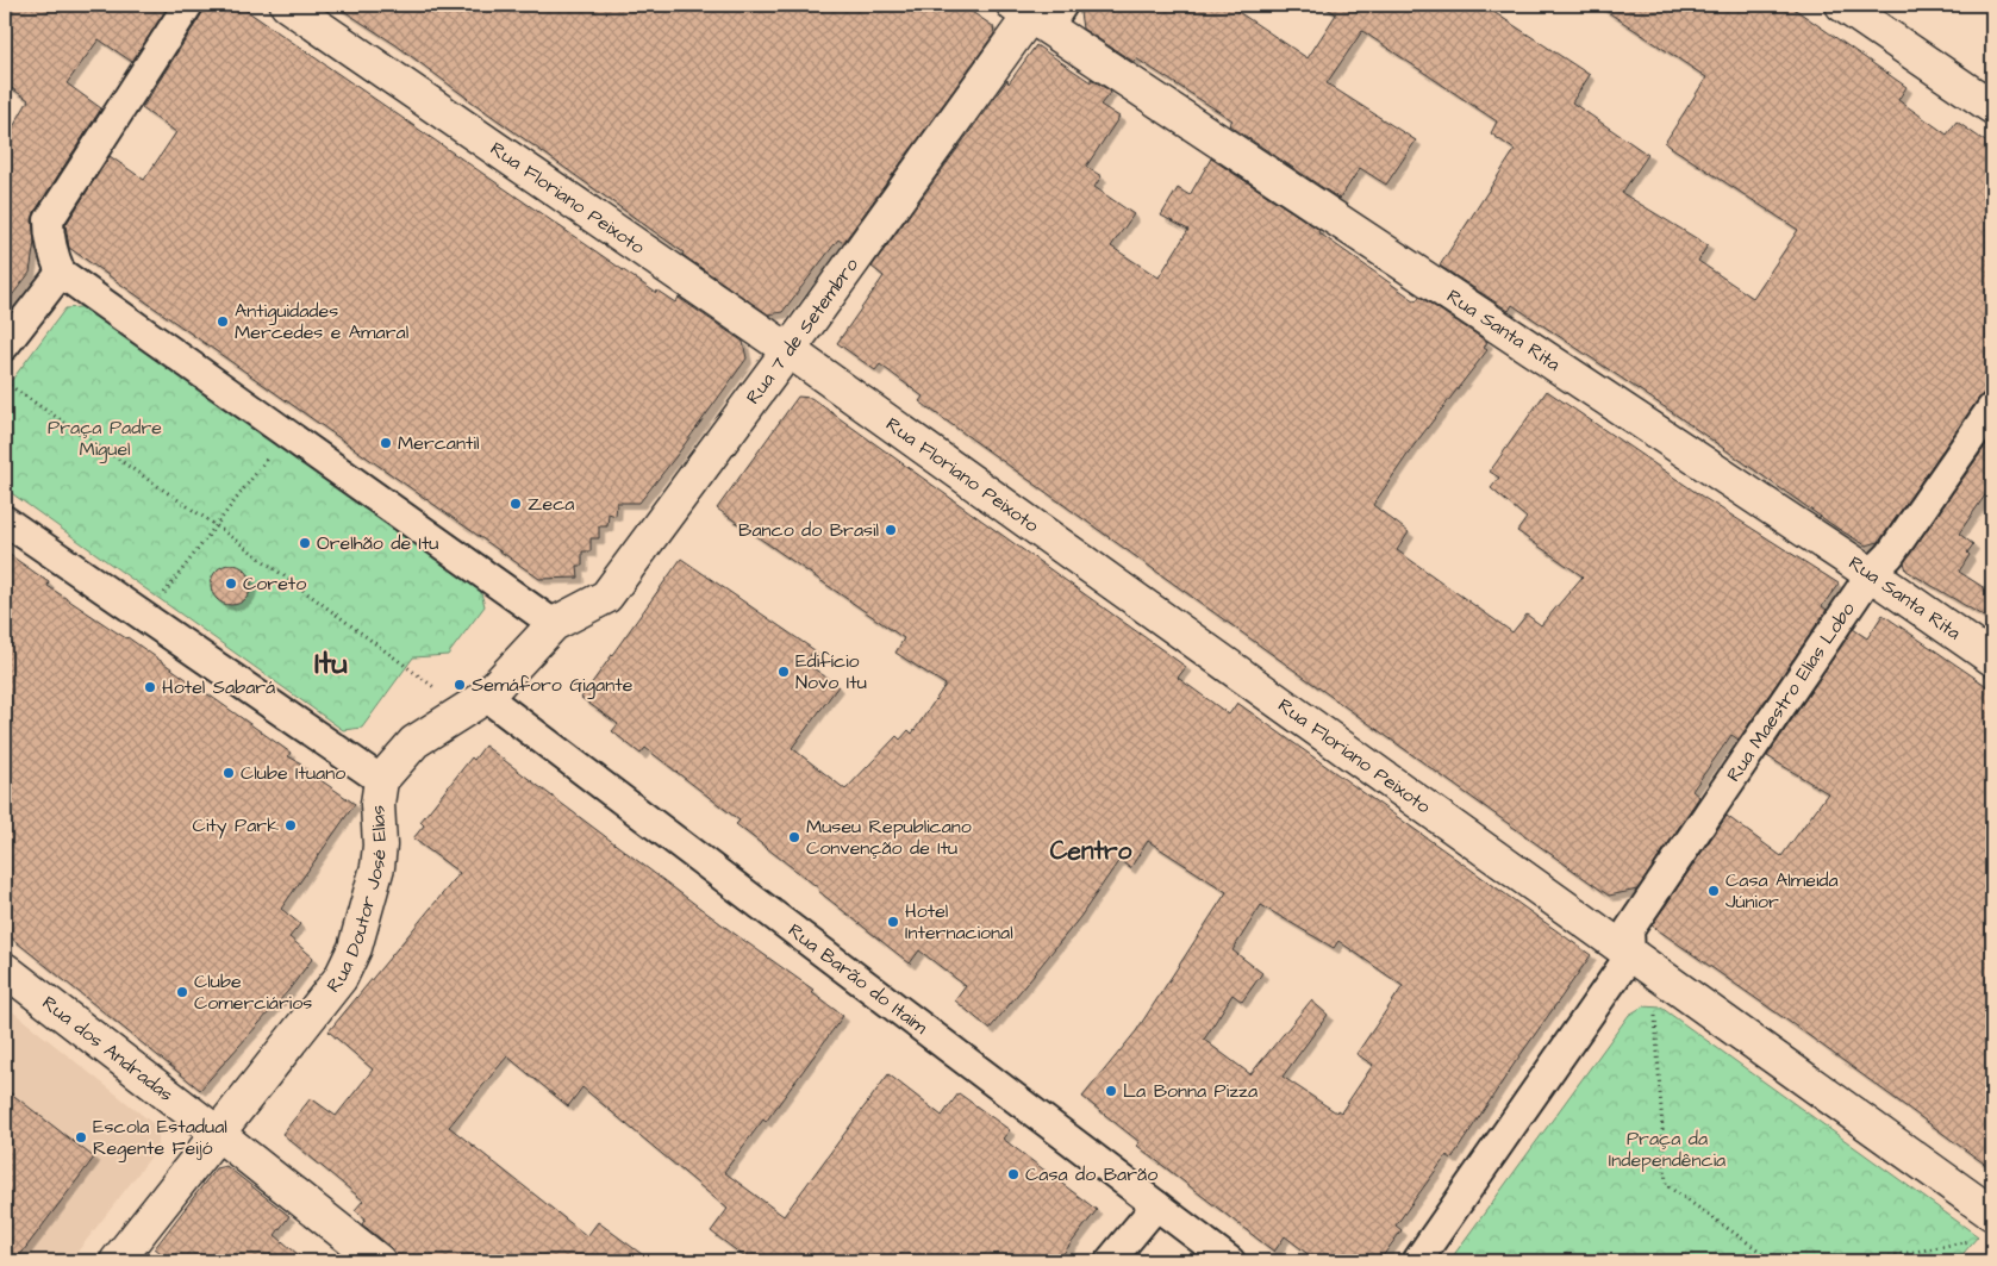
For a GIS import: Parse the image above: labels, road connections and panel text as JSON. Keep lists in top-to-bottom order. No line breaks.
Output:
{"streets":{"street":["Rua Floriano Peixoto","Rua 7 de Setembro","Rua Santa Rita","Rua Maestro Elias Lobo","Rua Doutor José Elias","Rua Barão do Itaim","Rua dos Andradas"]},"crossings":[["Rua Floriano Peixoto","Rua 7 de Setembro"],["Rua Floriano Peixoto","Rua Maestro Elias Lobo"],["Rua 7 de Setembro","Rua Santa Rita"],["Rua Santa Rita","Rua Maestro Elias Lobo"],["Rua Doutor José Elias","Rua dos Andradas"]],"districts":["Itu","Centro"],"parks":["Praça Padre Miguel","Praça da Independência"],"places":["Antiguidades Mercedes e Amaral","Mercantil","Zeca","Banco do Brasil","Orelhão de Itu","Coreto","Edifício Novo Itu","Semáforo Gigante","Hotel Sabará","Clube Ituano","City Park","Museu Republicano Convenção de Itu","Casa Almeida Júnior","Hotel Internacional","Clube Comerciários","La Bonna Pizza","Escola Estadual Regente Feijó","Casa do Barão"]}
